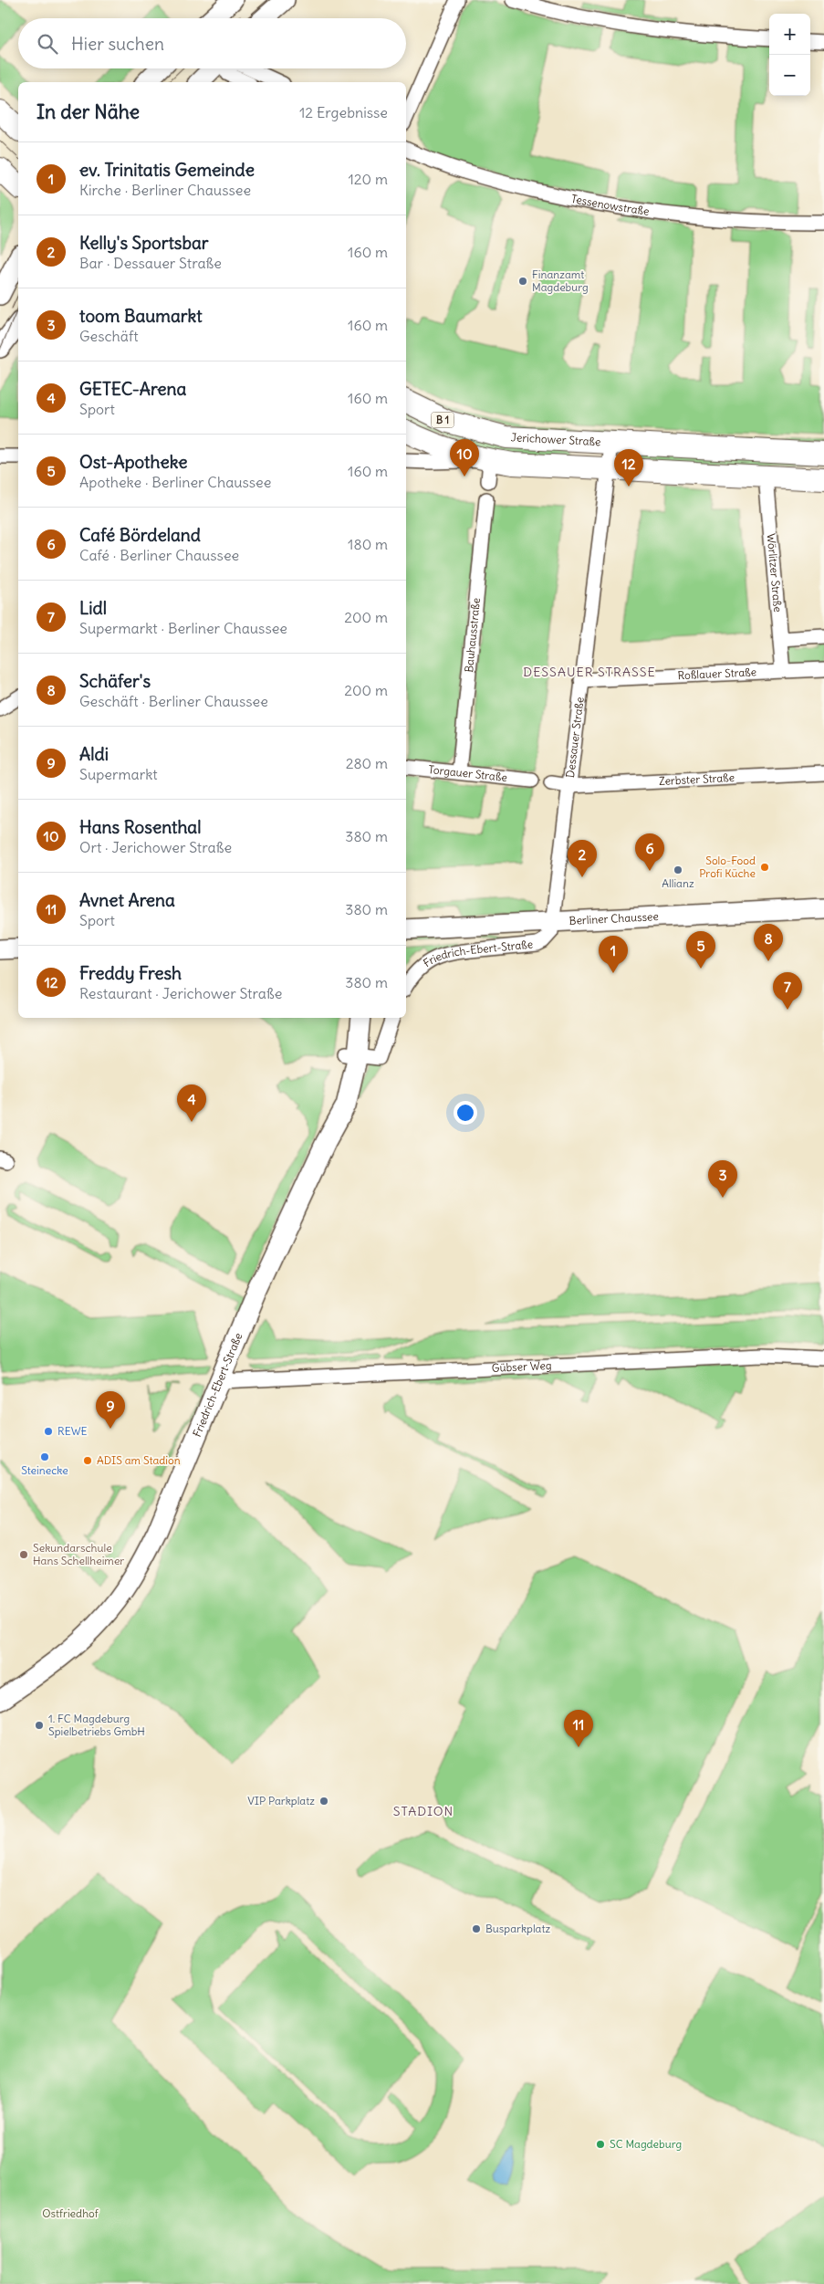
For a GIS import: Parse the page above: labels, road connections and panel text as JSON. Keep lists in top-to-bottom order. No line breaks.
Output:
{"streets":{"main road":["B 1","Jerichower Straße"],"street":["Tessenowstraße","Wörlitzer Straße","Bauhausstraße","Roßlauer Straße","Dessauer Straße","Torgauer Straße","Zerbster Straße","Berliner Chaussee","Friedrich-Ebert-Straße","Gübser Weg"]},"crossings":[["B 1","Wörlitzer Straße"],["B 1","Dessauer Straße"],["Jerichower Straße","Dessauer Straße"],["Wörlitzer Straße","Roßlauer Straße"],["Bauhausstraße","Torgauer Straße"],["Roßlauer Straße","Dessauer Straße"],["Dessauer Straße","Zerbster Straße"],["Dessauer Straße","Berliner Chaussee"],["Dessauer Straße","Friedrich-Ebert-Straße"],["Berliner Chaussee","Friedrich-Ebert-Straße"],["Friedrich-Ebert-Straße","Gübser Weg"]],"districts":["DESSAUER STRASSE","STADION"],"parks":["Ostfriedhof"],"places":["Finanzamt Magdeburg","Solo-Food Profi Küche","Allianz","REWE","Steinecke","ADIS am Stadion","Sekundarschule Hans Schellheimer","1. FC Magdeburg Spielbetriebs GmbH","VIP Parkplatz","Busparkplatz","SC Magdeburg"],"page":{"map_buttons":["+","−"],"search":"Hier suchen","heading":["In der Nähe","12 Ergebnisse"],"list":[{"mark":"1","name":"ev. Trinitatis Gemeinde","note":"Kirche · Berliner Chaussee","value":"120 m"},{"mark":"2","name":"Kelly's Sportsbar","note":"Bar · Dessauer Straße","value":"160 m"},{"mark":"3","name":"toom Baumarkt","note":"Geschäft","value":"160 m"},{"mark":"4","name":"GETEC-Arena","note":"Sport","value":"160 m"},{"mark":"5","name":"Ost-Apotheke","note":"Apotheke · Berliner Chaussee","value":"160 m"},{"mark":"6","name":"Café Bördeland","note":"Café · Berliner Chaussee","value":"180 m"},{"mark":"7","name":"Lidl","note":"Supermarkt · Berliner Chaussee","value":"200 m"},{"mark":"8","name":"Schäfer's","note":"Geschäft · Berliner Chaussee","value":"200 m"},{"mark":"9","name":"Aldi","note":"Supermarkt","value":"280 m"},{"mark":"10","name":"Hans Rosenthal","note":"Ort · Jerichower Straße","value":"380 m"},{"mark":"11","name":"Avnet Arena","note":"Sport","value":"380 m"},{"mark":"12","name":"Freddy Fresh","note":"Restaurant · Jerichower Straße","value":"380 m"}],"pins":["10","12","6","2","8","5","1","7","4","3","9","11"]}}
